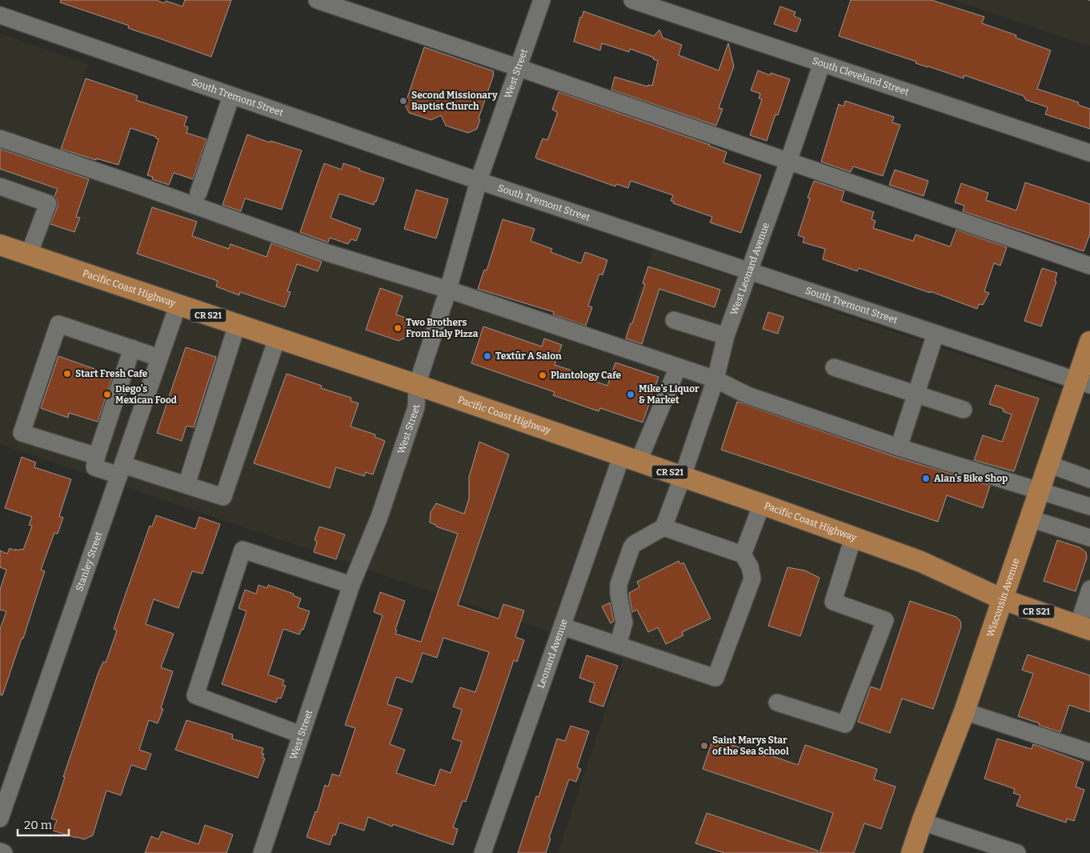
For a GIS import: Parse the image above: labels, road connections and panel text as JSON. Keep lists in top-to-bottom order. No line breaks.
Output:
{"streets":{"main road":["Pacific Coast Highway","CR S21","Wisconsin Avenue"],"street":["West Street","South Cleveland Street","South Tremont Street","West Leonard Avenue","Stanley Street","Leonard Avenue"]},"crossings":[["West Street","South Tremont Street"],["West Street","Pacific Coast Highway"],["South Cleveland Street","West Leonard Avenue"],["South Tremont Street","West Leonard Avenue"],["South Tremont Street","Wisconsin Avenue"],["West Leonard Avenue","Pacific Coast Highway"],["Pacific Coast Highway","CR S21"],["Pacific Coast Highway","Stanley Street"],["Pacific Coast Highway","Wisconsin Avenue"],["Pacific Coast Highway","Leonard Avenue"],["CR S21","Wisconsin Avenue"]],"places":["Second Missionary Baptist Church","Two Brothers From Italy Pizza","Textūr A Salon","Start Fresh Cafe","Plantology Cafe","Diego's Mexican Food","Mike's Liquor & Market","Alan's Bike Shop","Saint Marys Star of the Sea School"],"scale_bar":"20 m"}
